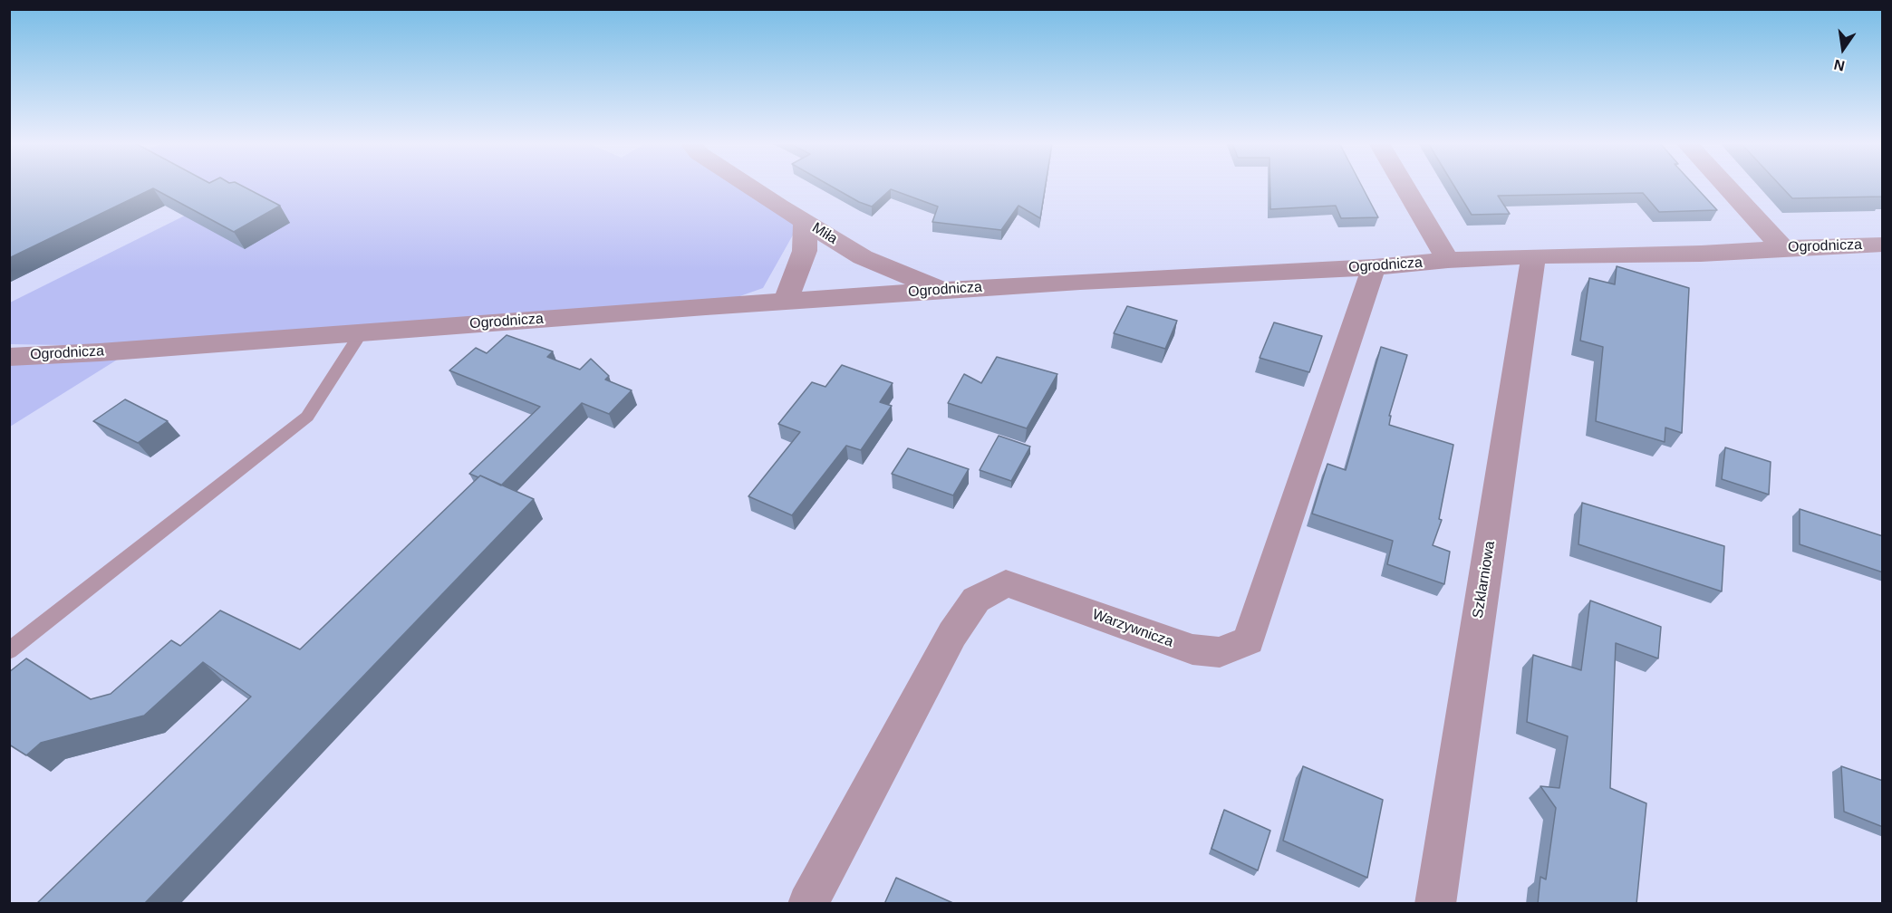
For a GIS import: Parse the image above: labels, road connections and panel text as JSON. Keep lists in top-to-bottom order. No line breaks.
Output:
{"streets":{"street":["Miła","Ogrodnicza","Szklarniowa","Warzywnicza"]},"crossings":[["Miła","Ogrodnicza"],["Ogrodnicza","Szklarniowa"],["Ogrodnicza","Warzywnicza"]],"north":"bottom"}
